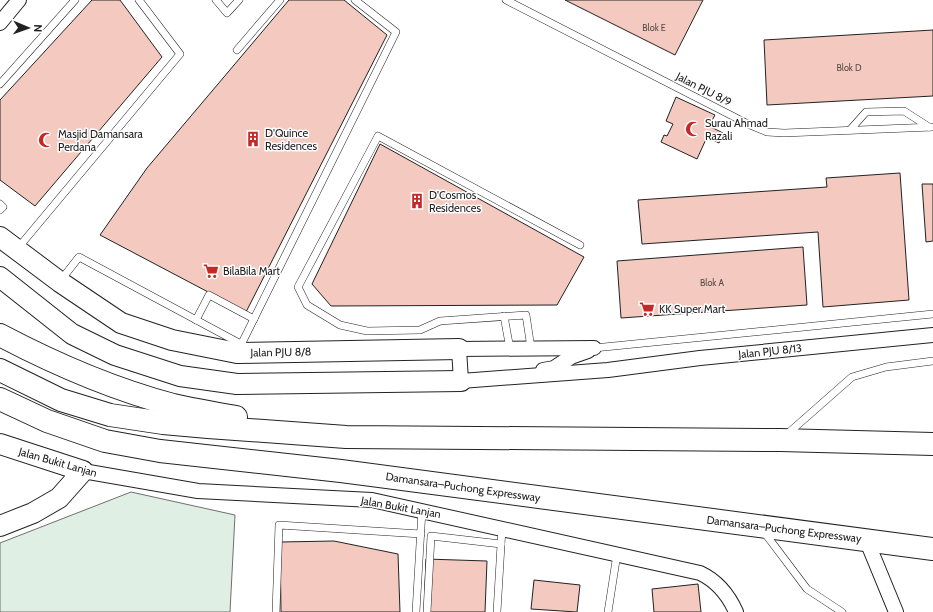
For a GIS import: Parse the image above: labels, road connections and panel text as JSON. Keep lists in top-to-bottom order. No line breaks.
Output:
{"streets":{"highway":["Damansara–Puchong Expressway"],"street":["Jalan PJU 8/13","Jalan PJU 8/8","Jalan Bukit Lanjan"],"lane":["Jalan PJU 8/9"]},"places":{"mosque":["Surau Ahmad Razali","Masjid Damansara Perdana"],"building":["D'Quince Residences","D'Cosmos Residences"],"supermarket":["BilaBila Mart","KK Super Mart"]},"house_numbers":["Blok E","Blok D","Blok A"],"north":"right"}
